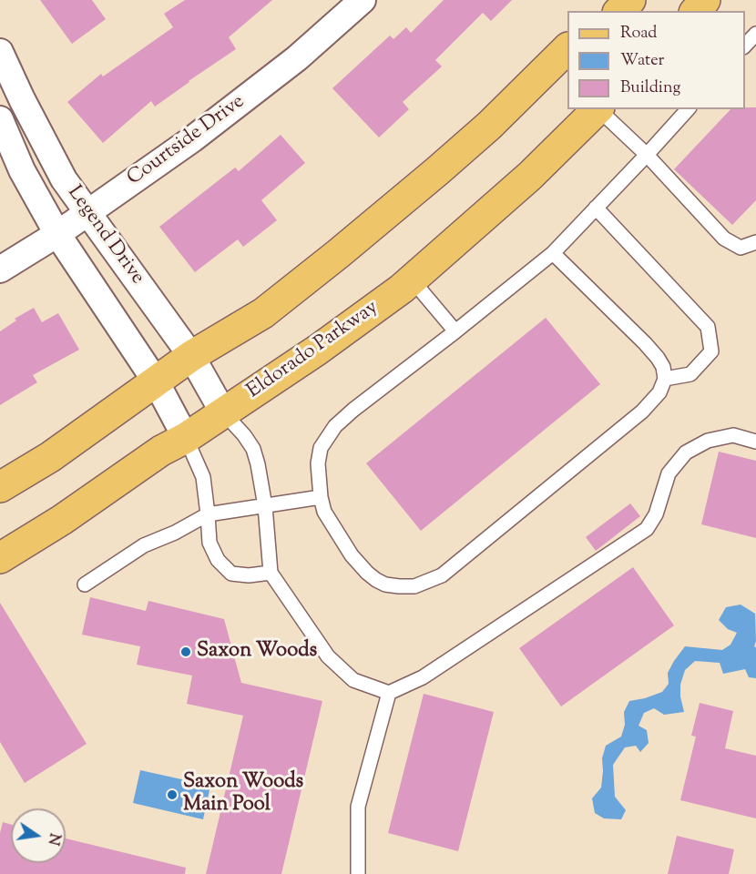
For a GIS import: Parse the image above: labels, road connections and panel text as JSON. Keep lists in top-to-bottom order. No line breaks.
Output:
{"streets":{"main road":["Eldorado Parkway"],"street":["Courtside Drive","Legend Drive"]},"crossings":[["Courtside Drive","Legend Drive"],["Legend Drive","Eldorado Parkway"]],"places":["Saxon Woods","Saxon Woods Main Pool"],"legend":["Road","Water","Building"],"north":"right"}
